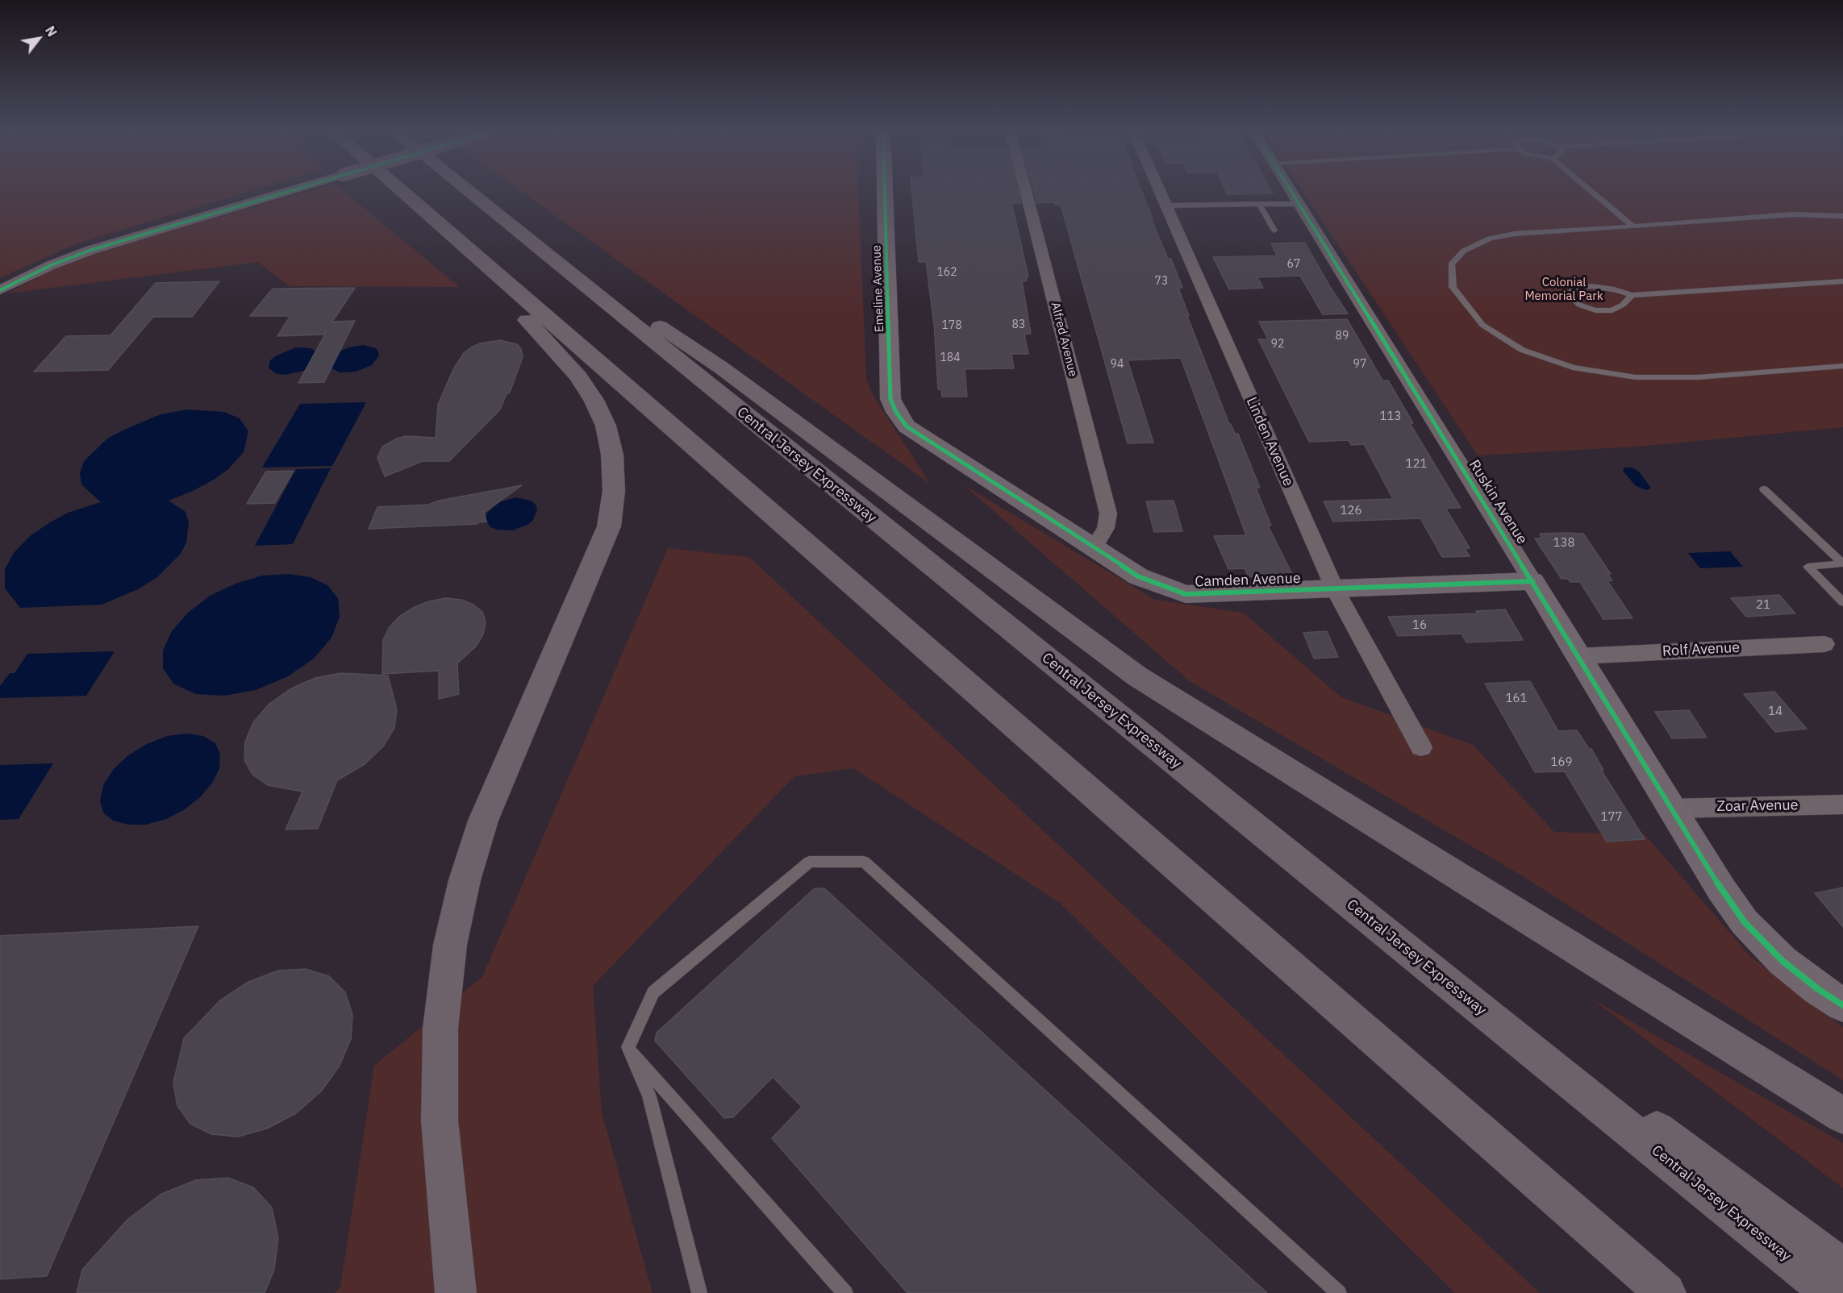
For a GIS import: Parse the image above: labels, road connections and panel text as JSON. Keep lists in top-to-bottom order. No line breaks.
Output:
{"streets":{"highway":["Central Jersey Expressway"],"street":["Emeline Avenue","Alfred Avenue","Linden Avenue","Ruskin Avenue","Camden Avenue","Rolf Avenue","Zoar Avenue"]},"crossings":[["Emeline Avenue","Camden Avenue"],["Alfred Avenue","Camden Avenue"],["Linden Avenue","Camden Avenue"],["Ruskin Avenue","Camden Avenue"],["Ruskin Avenue","Rolf Avenue"],["Ruskin Avenue","Zoar Avenue"]],"parks":["Colonial Memorial Park"],"house_numbers":["67","162","73","83","178","89","92","184","94","97","113","121","126","138","21","16","161","14","169","177"],"north":"top right"}
